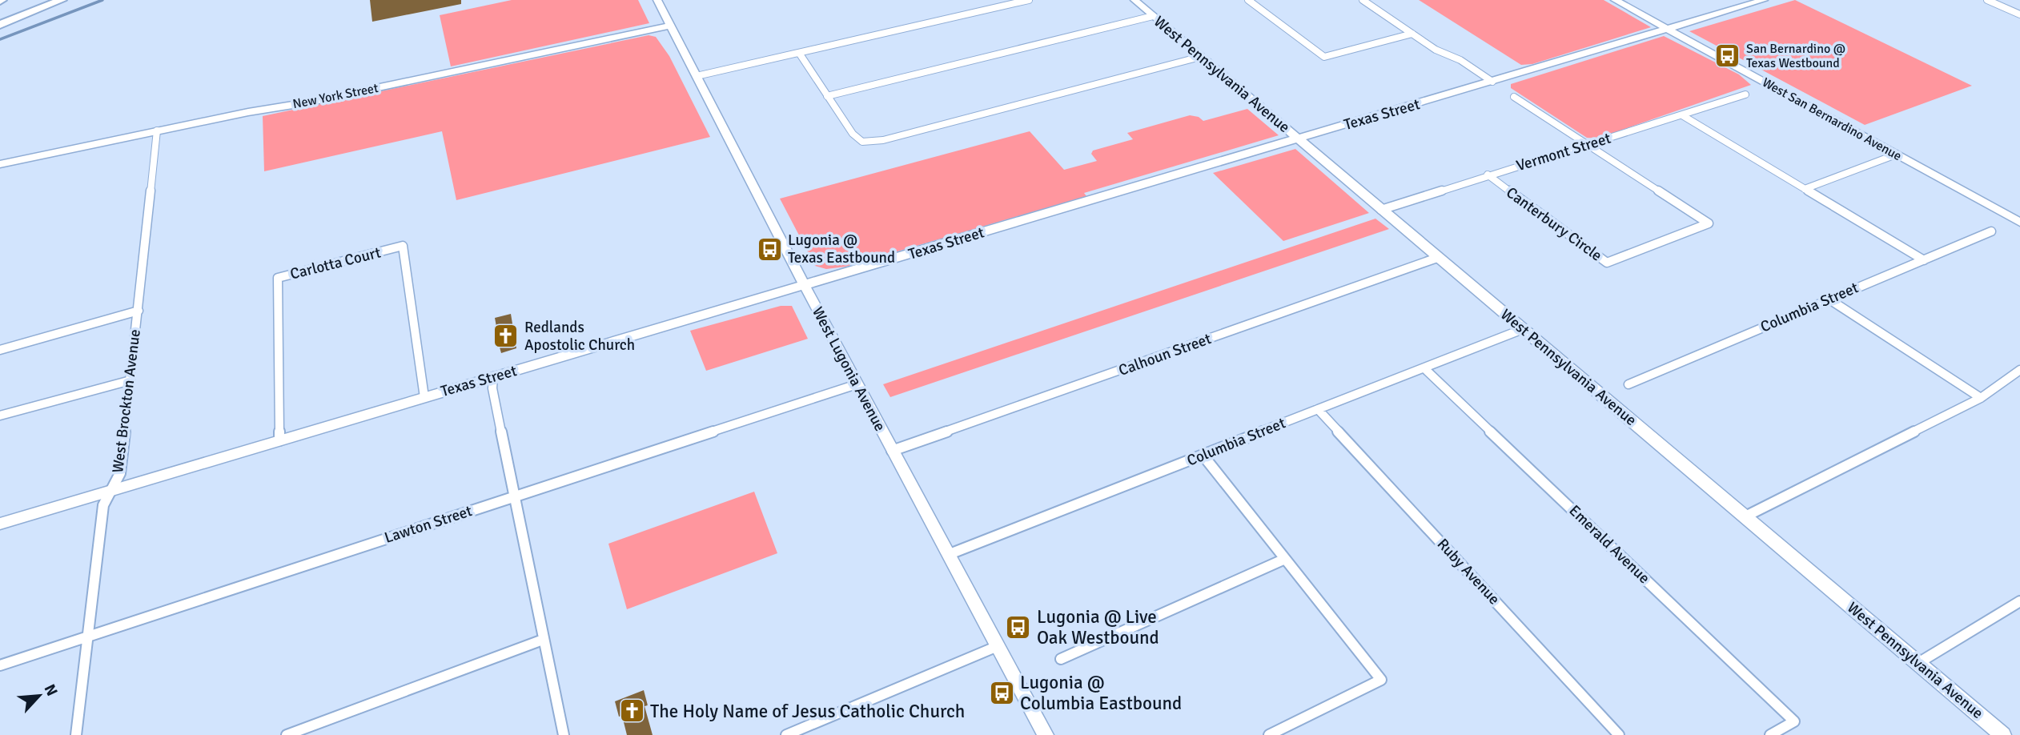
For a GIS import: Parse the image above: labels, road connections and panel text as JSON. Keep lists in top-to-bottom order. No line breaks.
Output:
{"streets":{"street":["West Pennsylvania Avenue","New York Street","Texas Street","West San Bernardino Avenue","Vermont Street","Canterbury Circle","Carlotta Court","Columbia Street","Calhoun Street","West Lugonia Avenue","West Brockton Avenue","Lawton Street","Emerald Avenue","Ruby Avenue"]},"crossings":[["West Pennsylvania Avenue","Texas Street"],["West Pennsylvania Avenue","Vermont Street"],["West Pennsylvania Avenue","Columbia Street"],["West Pennsylvania Avenue","Calhoun Street"],["New York Street","West Lugonia Avenue"],["New York Street","West Brockton Avenue"],["Texas Street","West San Bernardino Avenue"],["Texas Street","Carlotta Court"],["Texas Street","West Lugonia Avenue"],["Texas Street","West Brockton Avenue"],["Vermont Street","Canterbury Circle"],["Columbia Street","West Lugonia Avenue"],["Columbia Street","Emerald Avenue"],["Columbia Street","Ruby Avenue"],["Calhoun Street","West Lugonia Avenue"],["West Lugonia Avenue","Lawton Street"],["West Brockton Avenue","Lawton Street"]],"places":{"bus stop":["San Bernardino @ Texas Westbound","Lugonia @ Texas Eastbound","Lugonia @ Live Oak Westbound","Lugonia @ Columbia Eastbound"],"church":["Redlands Apostolic Church","The Holy Name of Jesus Catholic Church"]},"north":"top right"}
